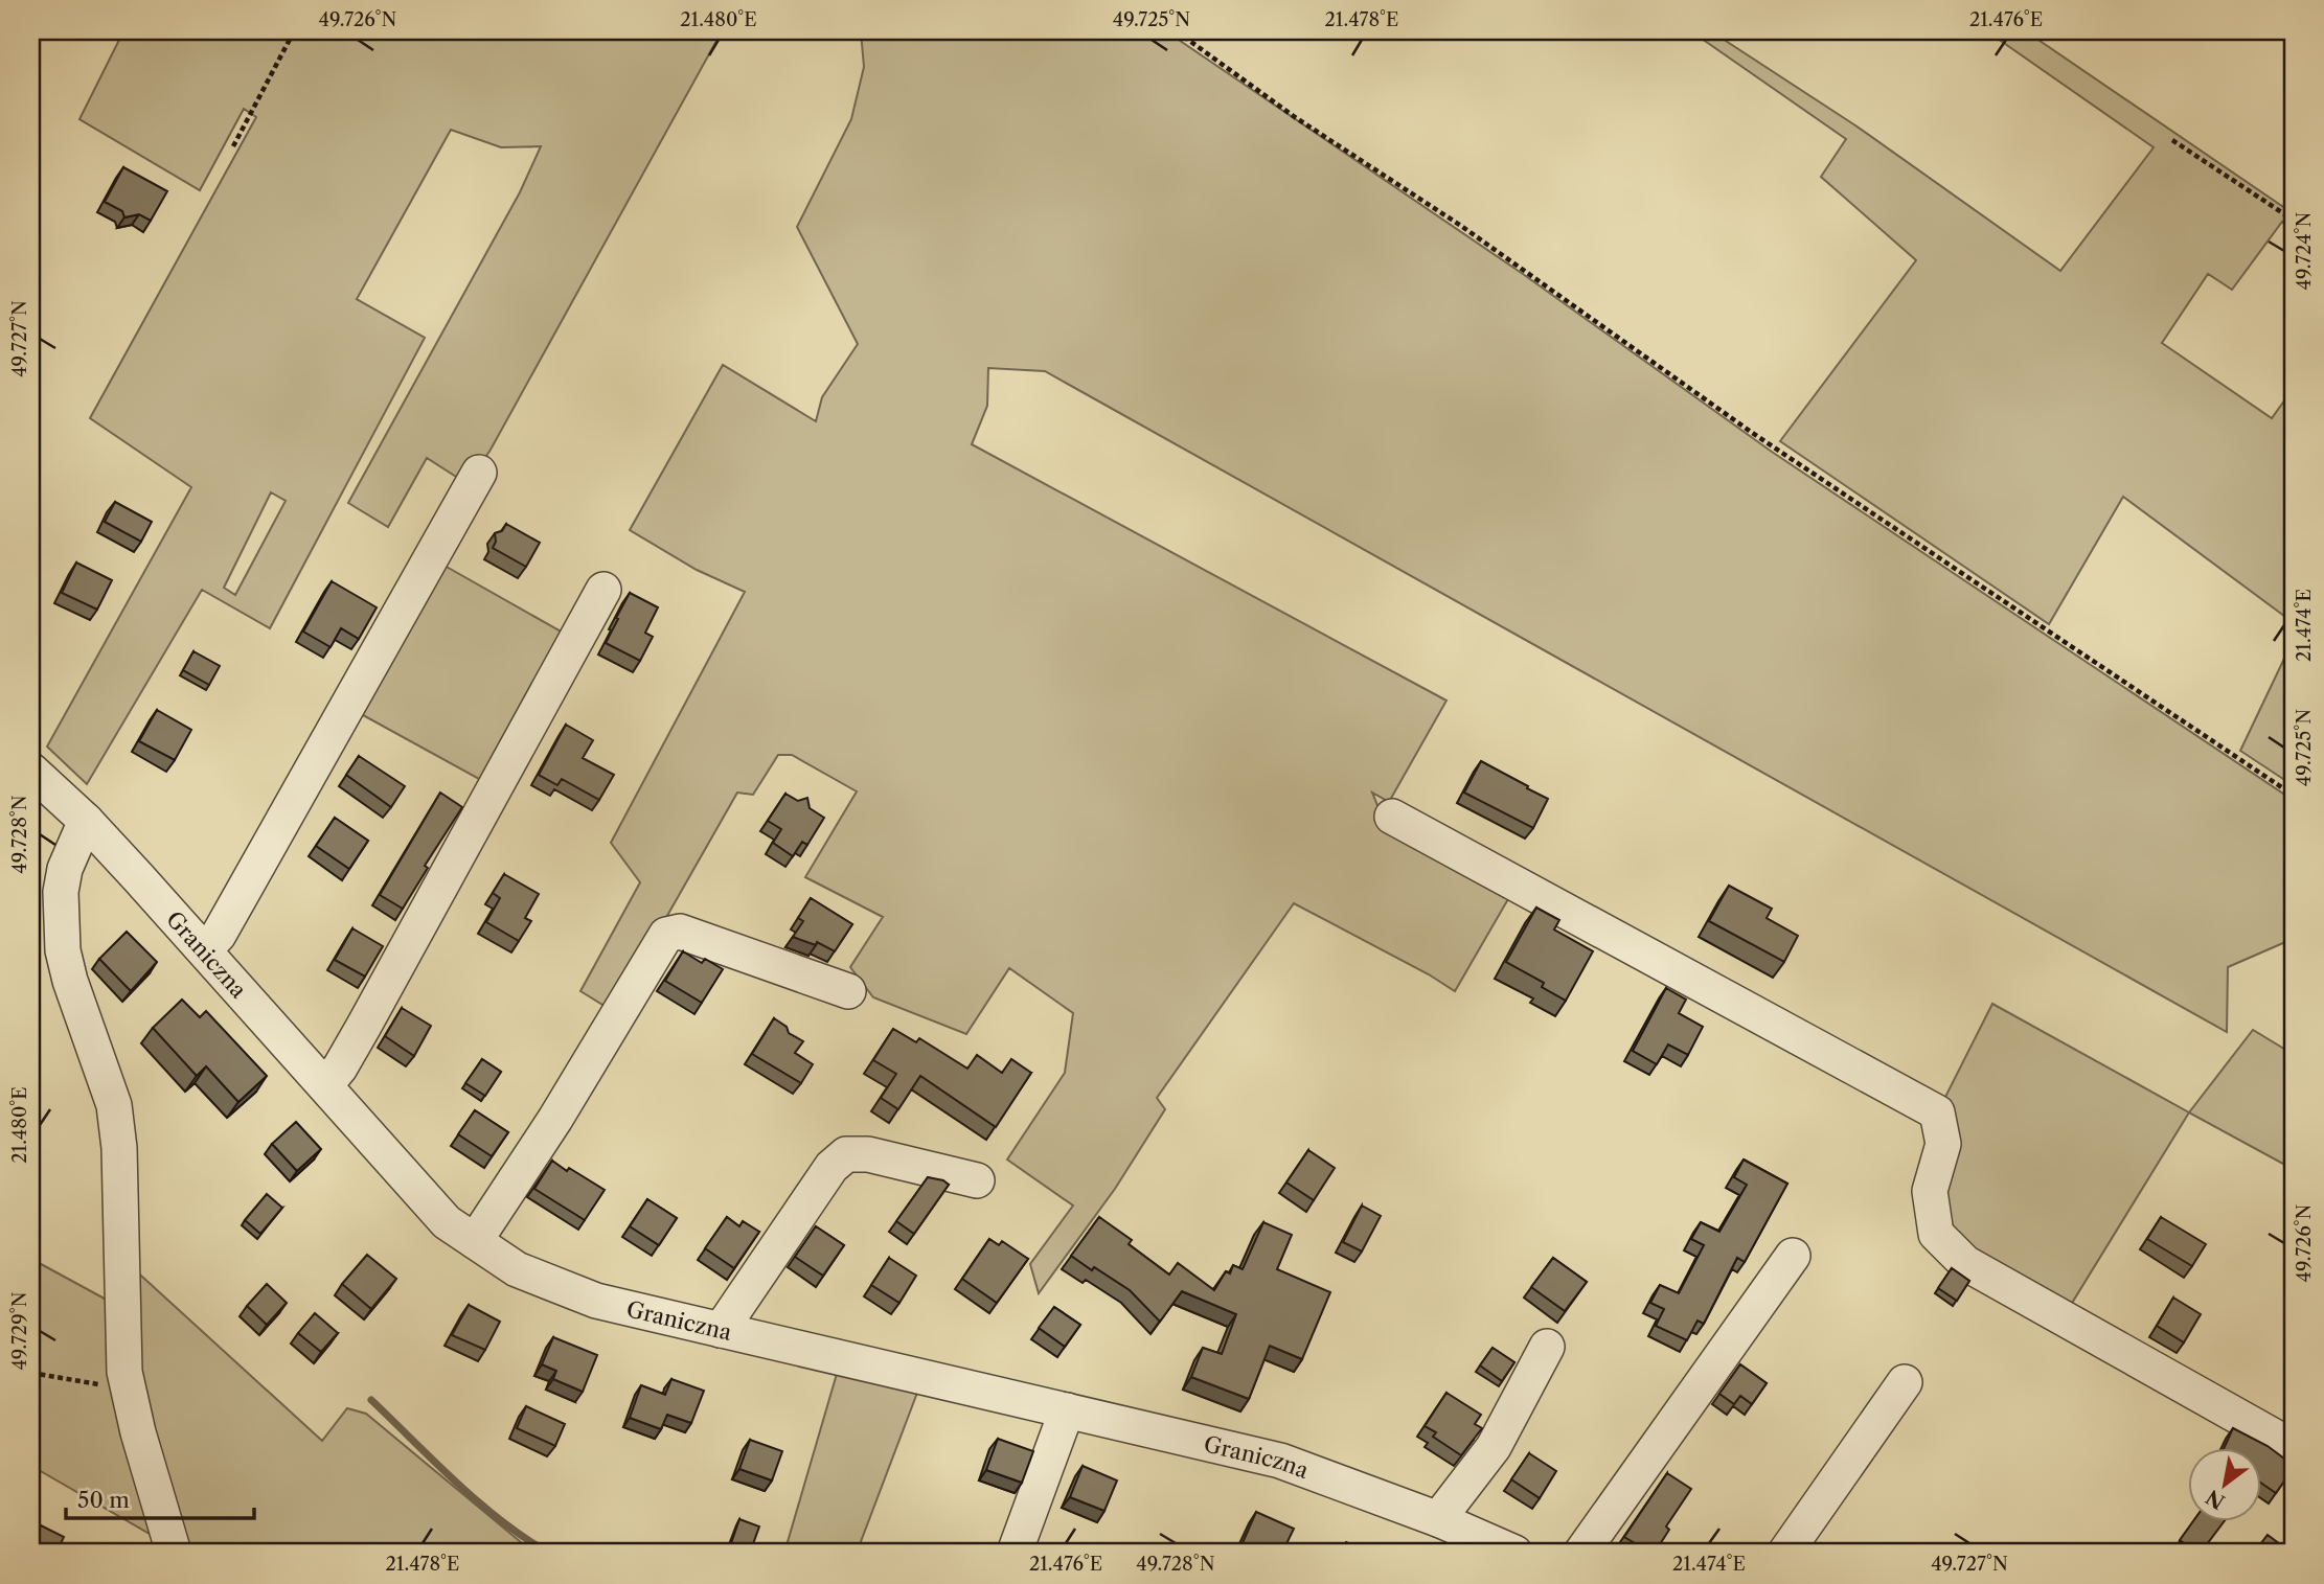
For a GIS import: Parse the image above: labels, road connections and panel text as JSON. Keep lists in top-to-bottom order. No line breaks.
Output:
{"streets":{"street":["Graniczna"]},"scale_bar":"50 m","north":"bottom left","coordinates":["49.726°N","21.480°E","49.725°N","21.478°E","21.476°E","49.724°N","49.727°N","21.474°E","49.728°N","49.729°N"]}
